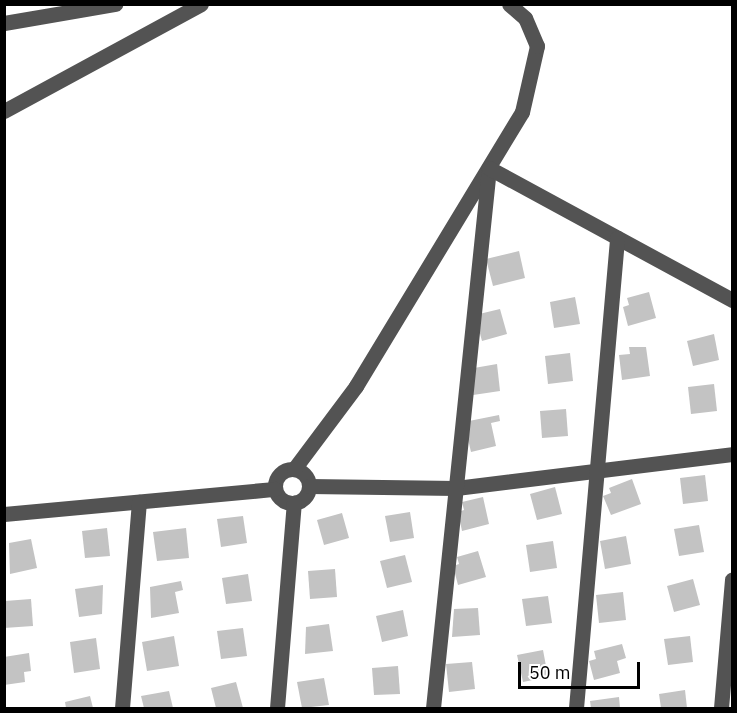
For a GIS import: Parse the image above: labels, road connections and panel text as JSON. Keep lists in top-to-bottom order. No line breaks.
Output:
{"scale_bar":"50 m"}
